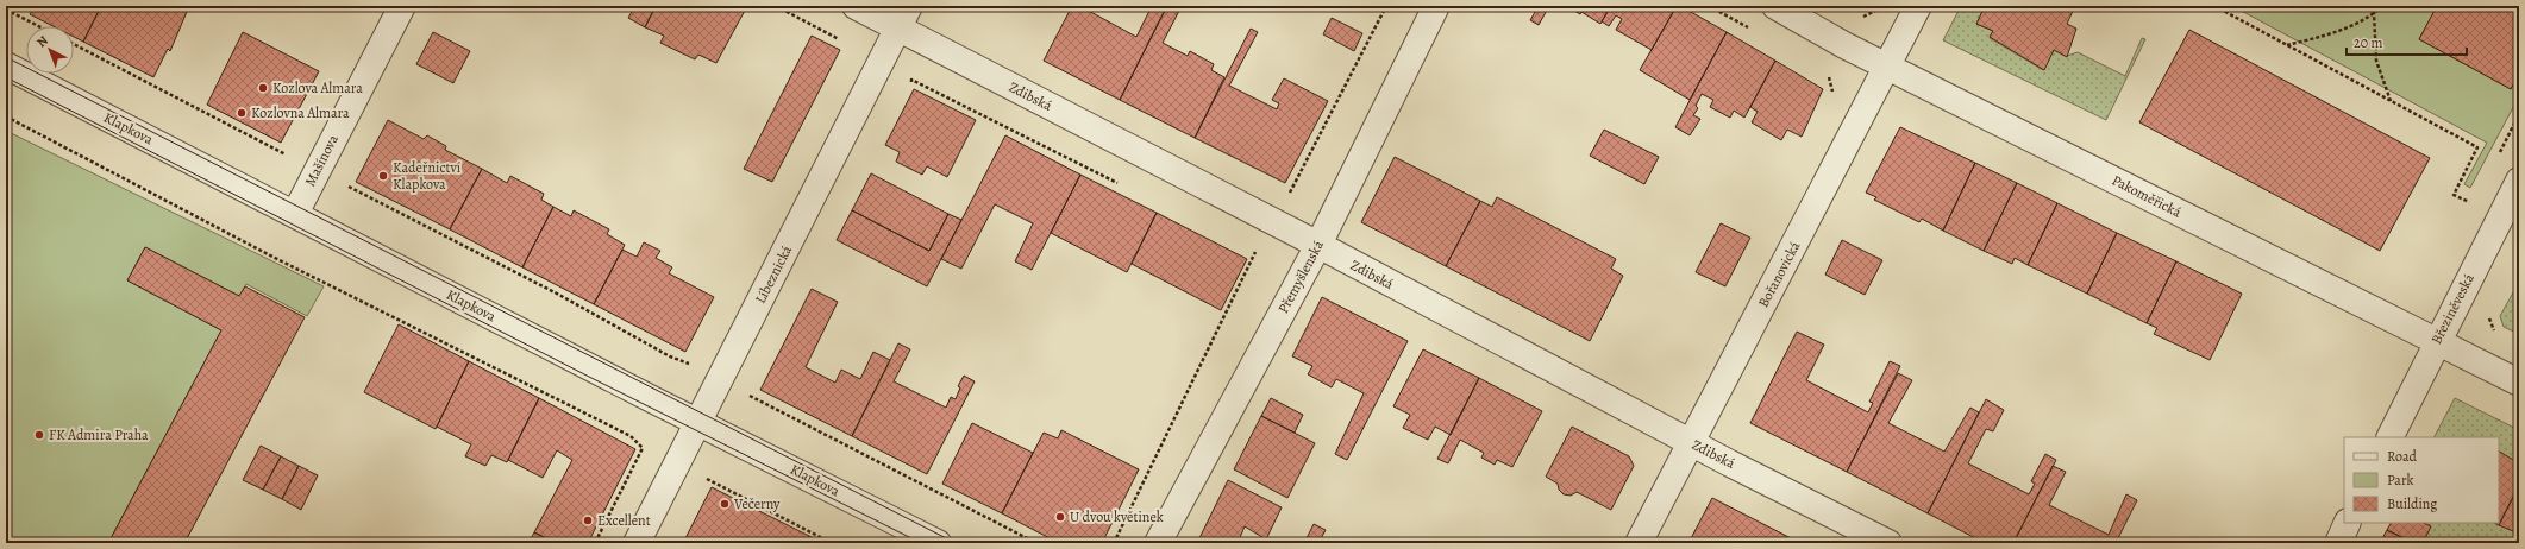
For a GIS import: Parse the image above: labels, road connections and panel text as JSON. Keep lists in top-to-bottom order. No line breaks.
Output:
{"streets":{"street":["Zdibská","Klapkova","Mašínova","Pakoměřická","Líbeznická","Bořanovická","Přemyšlenská","Březiněveská"]},"crossings":[["Zdibská","Líbeznická"],["Zdibská","Bořanovická"],["Zdibská","Přemyšlenská"],["Klapkova","Mašínova"],["Klapkova","Líbeznická"],["Pakoměřická","Bořanovická"],["Pakoměřická","Březiněveská"]],"places":["Kozlova Almara","Kozlovna Almara","Kadeřnictví Klapkova","FK Admira Praha","Večerny","U dvou květinek","Excellent"],"legend":["Road","Park","Building"],"scale_bar":"20 m","north":"top left"}
